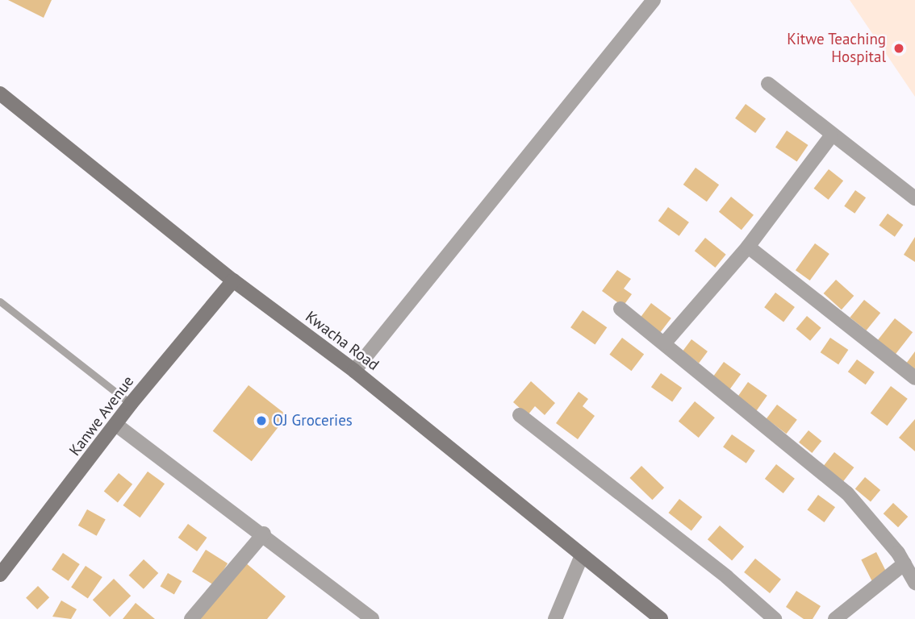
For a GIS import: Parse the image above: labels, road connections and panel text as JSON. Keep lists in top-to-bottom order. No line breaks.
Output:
{"streets":{"main road":["Kwacha Road","Kanwe Avenue"]},"crossings":[["Kwacha Road","Kanwe Avenue"]],"places":["Kitwe Teaching Hospital","OJ Groceries"]}
